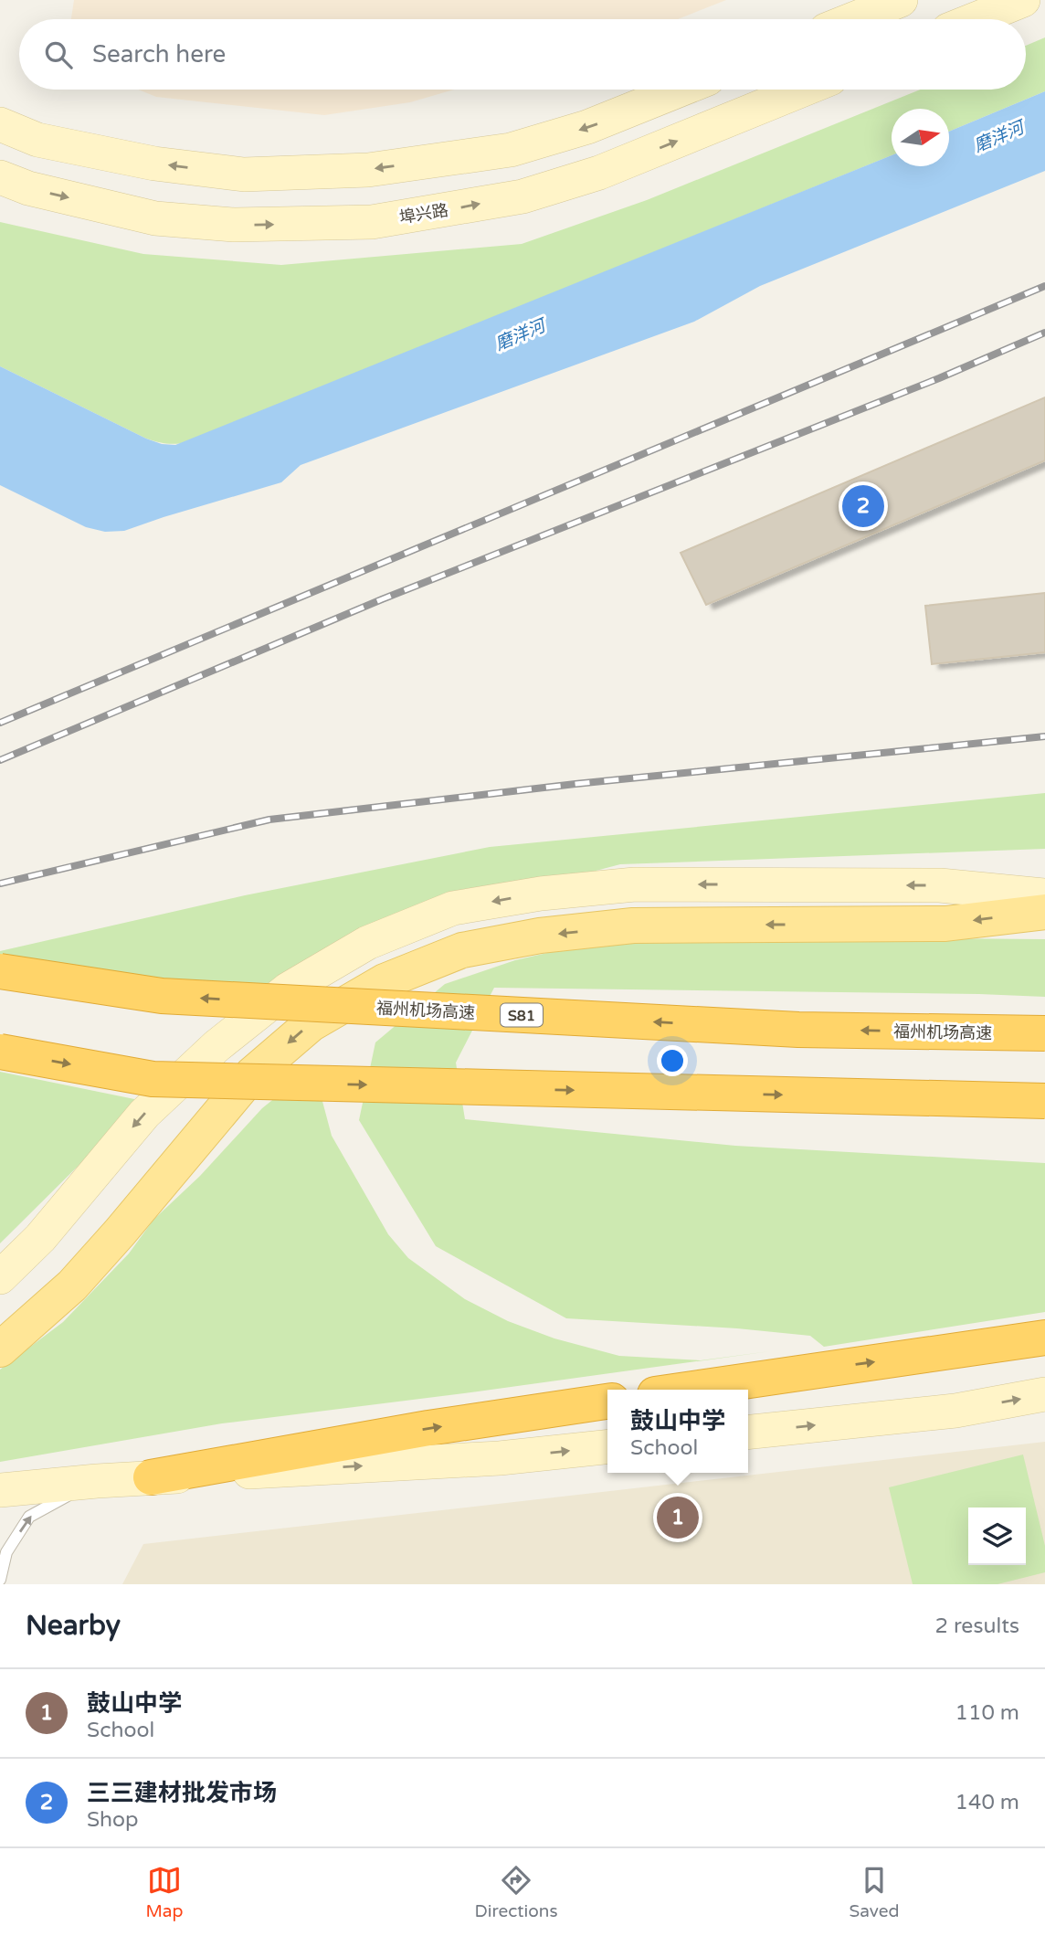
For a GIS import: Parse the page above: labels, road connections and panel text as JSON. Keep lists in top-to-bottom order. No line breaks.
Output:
{"streets":{"highway":["福州机场高速","S81"],"main road":["埠兴路"]},"water":["磨洋河"],"north":"right","page":{"search":"Search here","pins":["2","1"],"popup":["鼓山中学","School"],"heading":["Nearby","2 results"],"list":[{"mark":"1","name":"鼓山中学","note":"School","value":"110 m"},{"mark":"2","name":"三三建材批发市场","note":"Shop","value":"140 m"}],"nav":["Map","Directions","Saved"]}}
